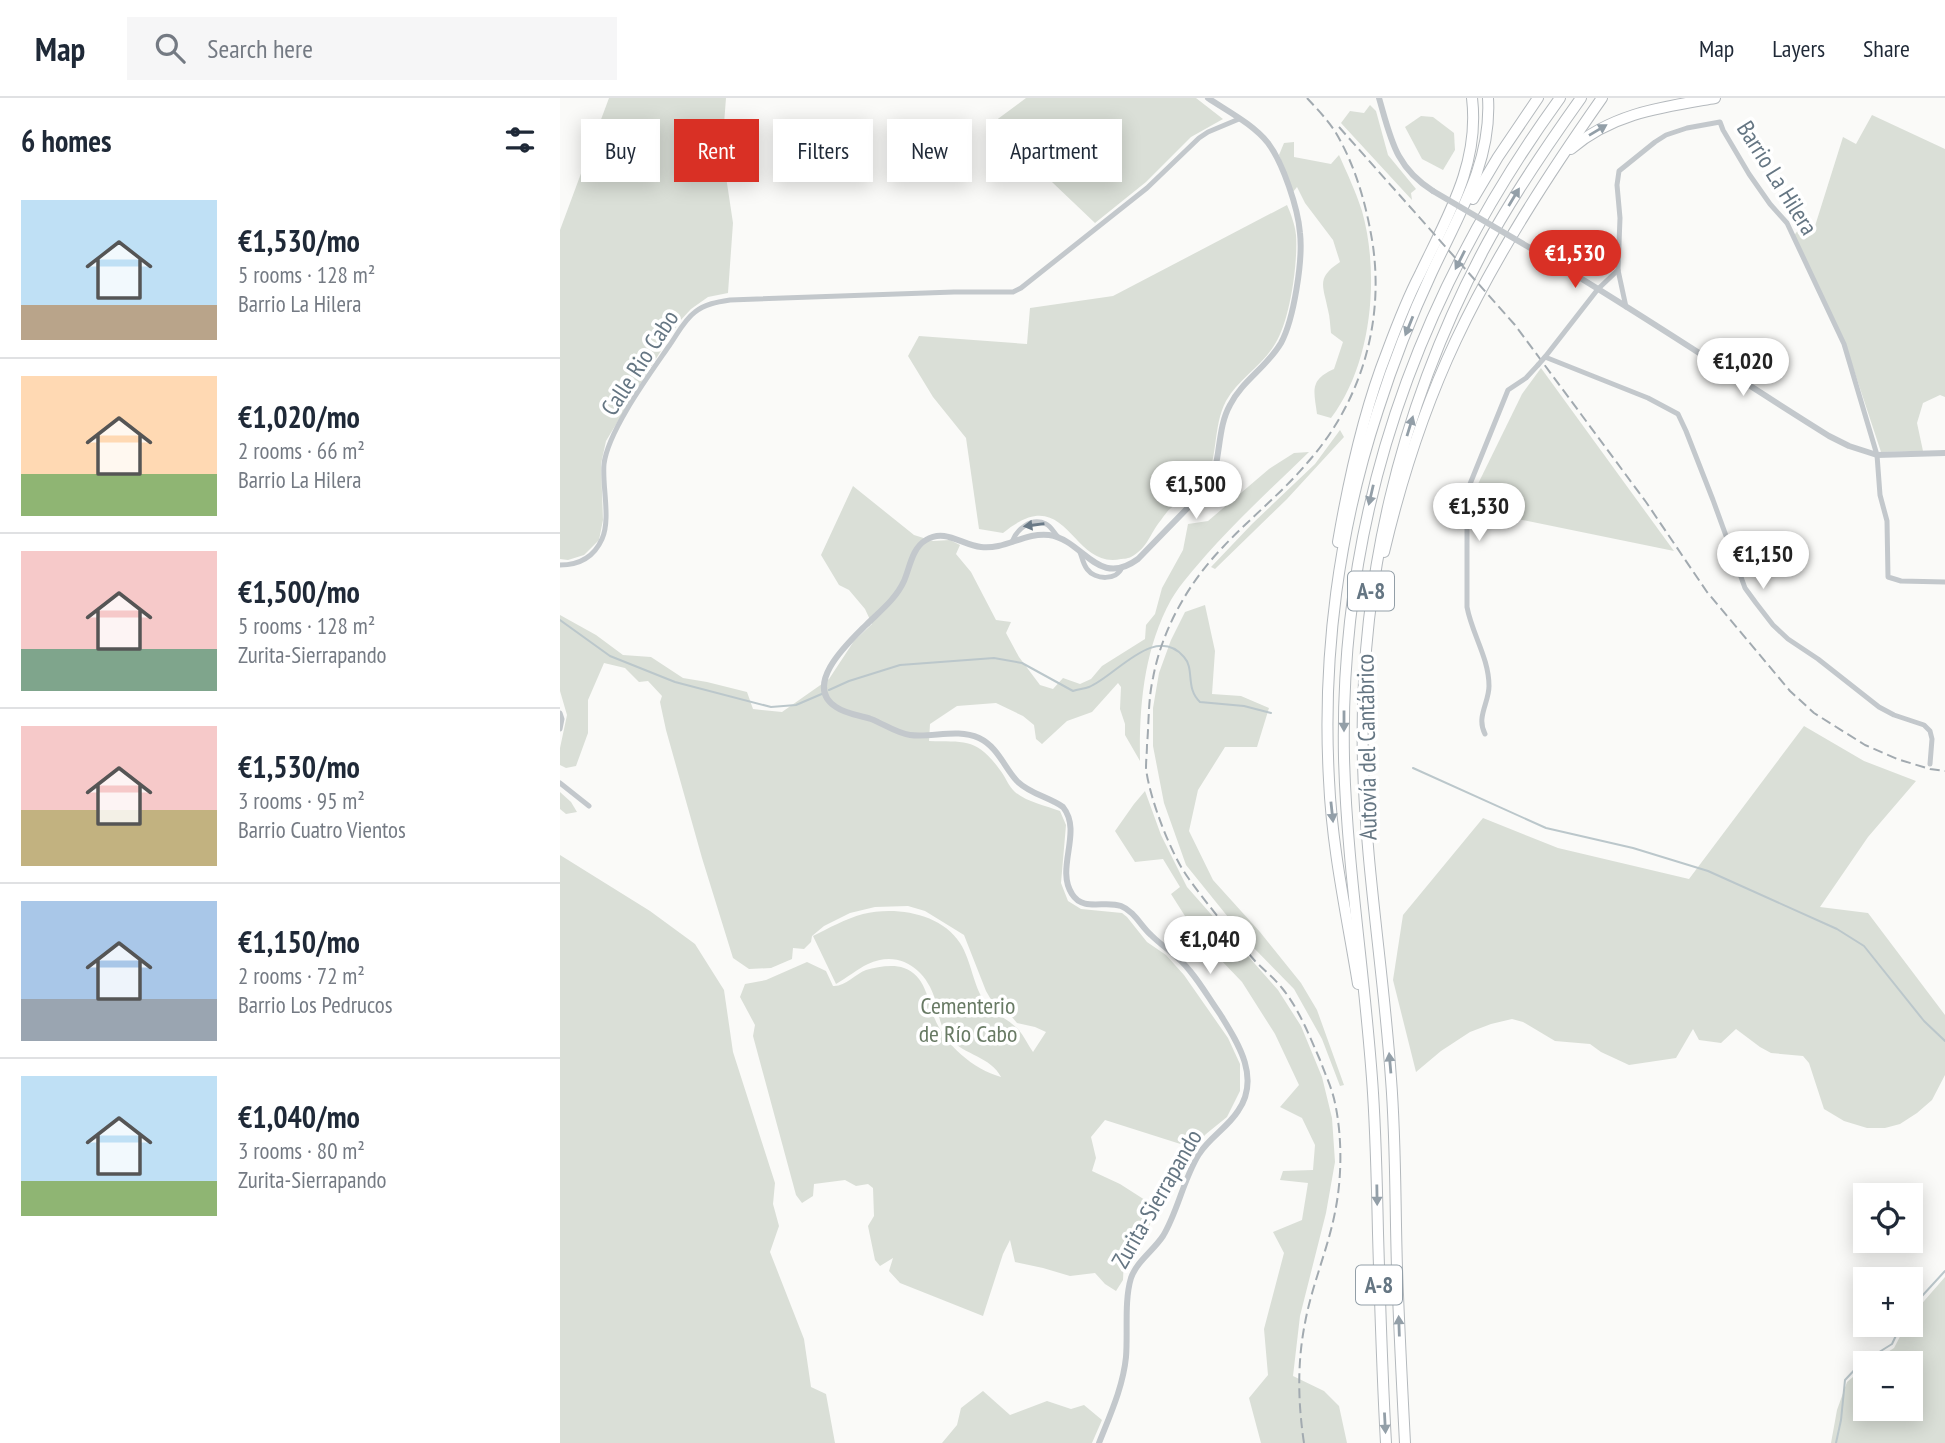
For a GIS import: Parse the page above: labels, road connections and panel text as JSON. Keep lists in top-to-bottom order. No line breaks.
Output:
{"streets":{"highway":["A-8","Autovía del Cantábrico"],"street":["Barrio La Hilera","Calle Rio Cabo","Zurita-Sierrapando"]},"parks":["Cementerio de Río Cabo"],"page":{"header":"Map","search":"Search here","nav":["Map","Layers","Share"],"heading":"6 homes","chip":["Buy","Rent","Filters","New","Apartment"],"list":[{"name":"€1,530/mo","note":"5 rooms · 128 m² · Barrio La Hilera"},{"name":"€1,020/mo","note":"2 rooms · 66 m² · Barrio La Hilera"},{"name":"€1,500/mo","note":"5 rooms · 128 m² · Zurita-Sierrapando"},{"name":"€1,530/mo","note":"3 rooms · 95 m² · Barrio Cuatro Vientos"},{"name":"€1,150/mo","note":"2 rooms · 72 m² · Barrio Los Pedrucos"},{"name":"€1,040/mo","note":"3 rooms · 80 m² · Zurita-Sierrapando"}],"price":["€1,530","€1,020","€1,500","€1,530","€1,150","€1,040"],"map_buttons":["+","−"]}}
